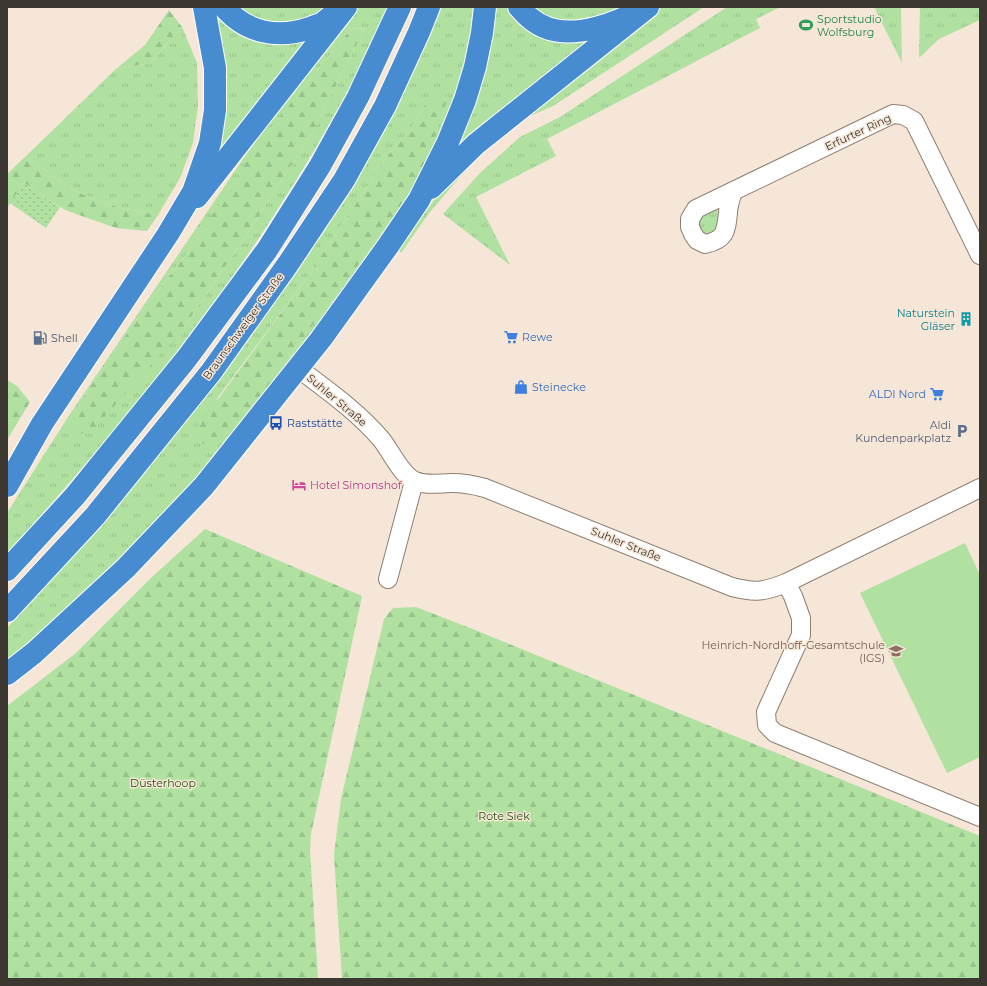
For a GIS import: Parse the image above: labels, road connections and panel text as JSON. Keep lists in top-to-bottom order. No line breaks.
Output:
{"streets":{"highway":["Braunschweiger Straße"],"street":["Erfurter Ring","Suhler Straße"]},"parks":["Düsterhoop","Rote Siek"],"places":{"sports":["Sportstudio Wolfsburg"],"building":["Naturstein Gläser"],"supermarket":["Rewe","ALDI Nord"],"fuel station":["Shell"],"shop":["Steinecke"],"bus stop":["Raststätte"],"parking":["Aldi Kundenparkplatz"],"hotel":["Hotel Simonshof"],"school or university":["Heinrich-Nordhoff-Gesamtschule (IGS)"]}}
